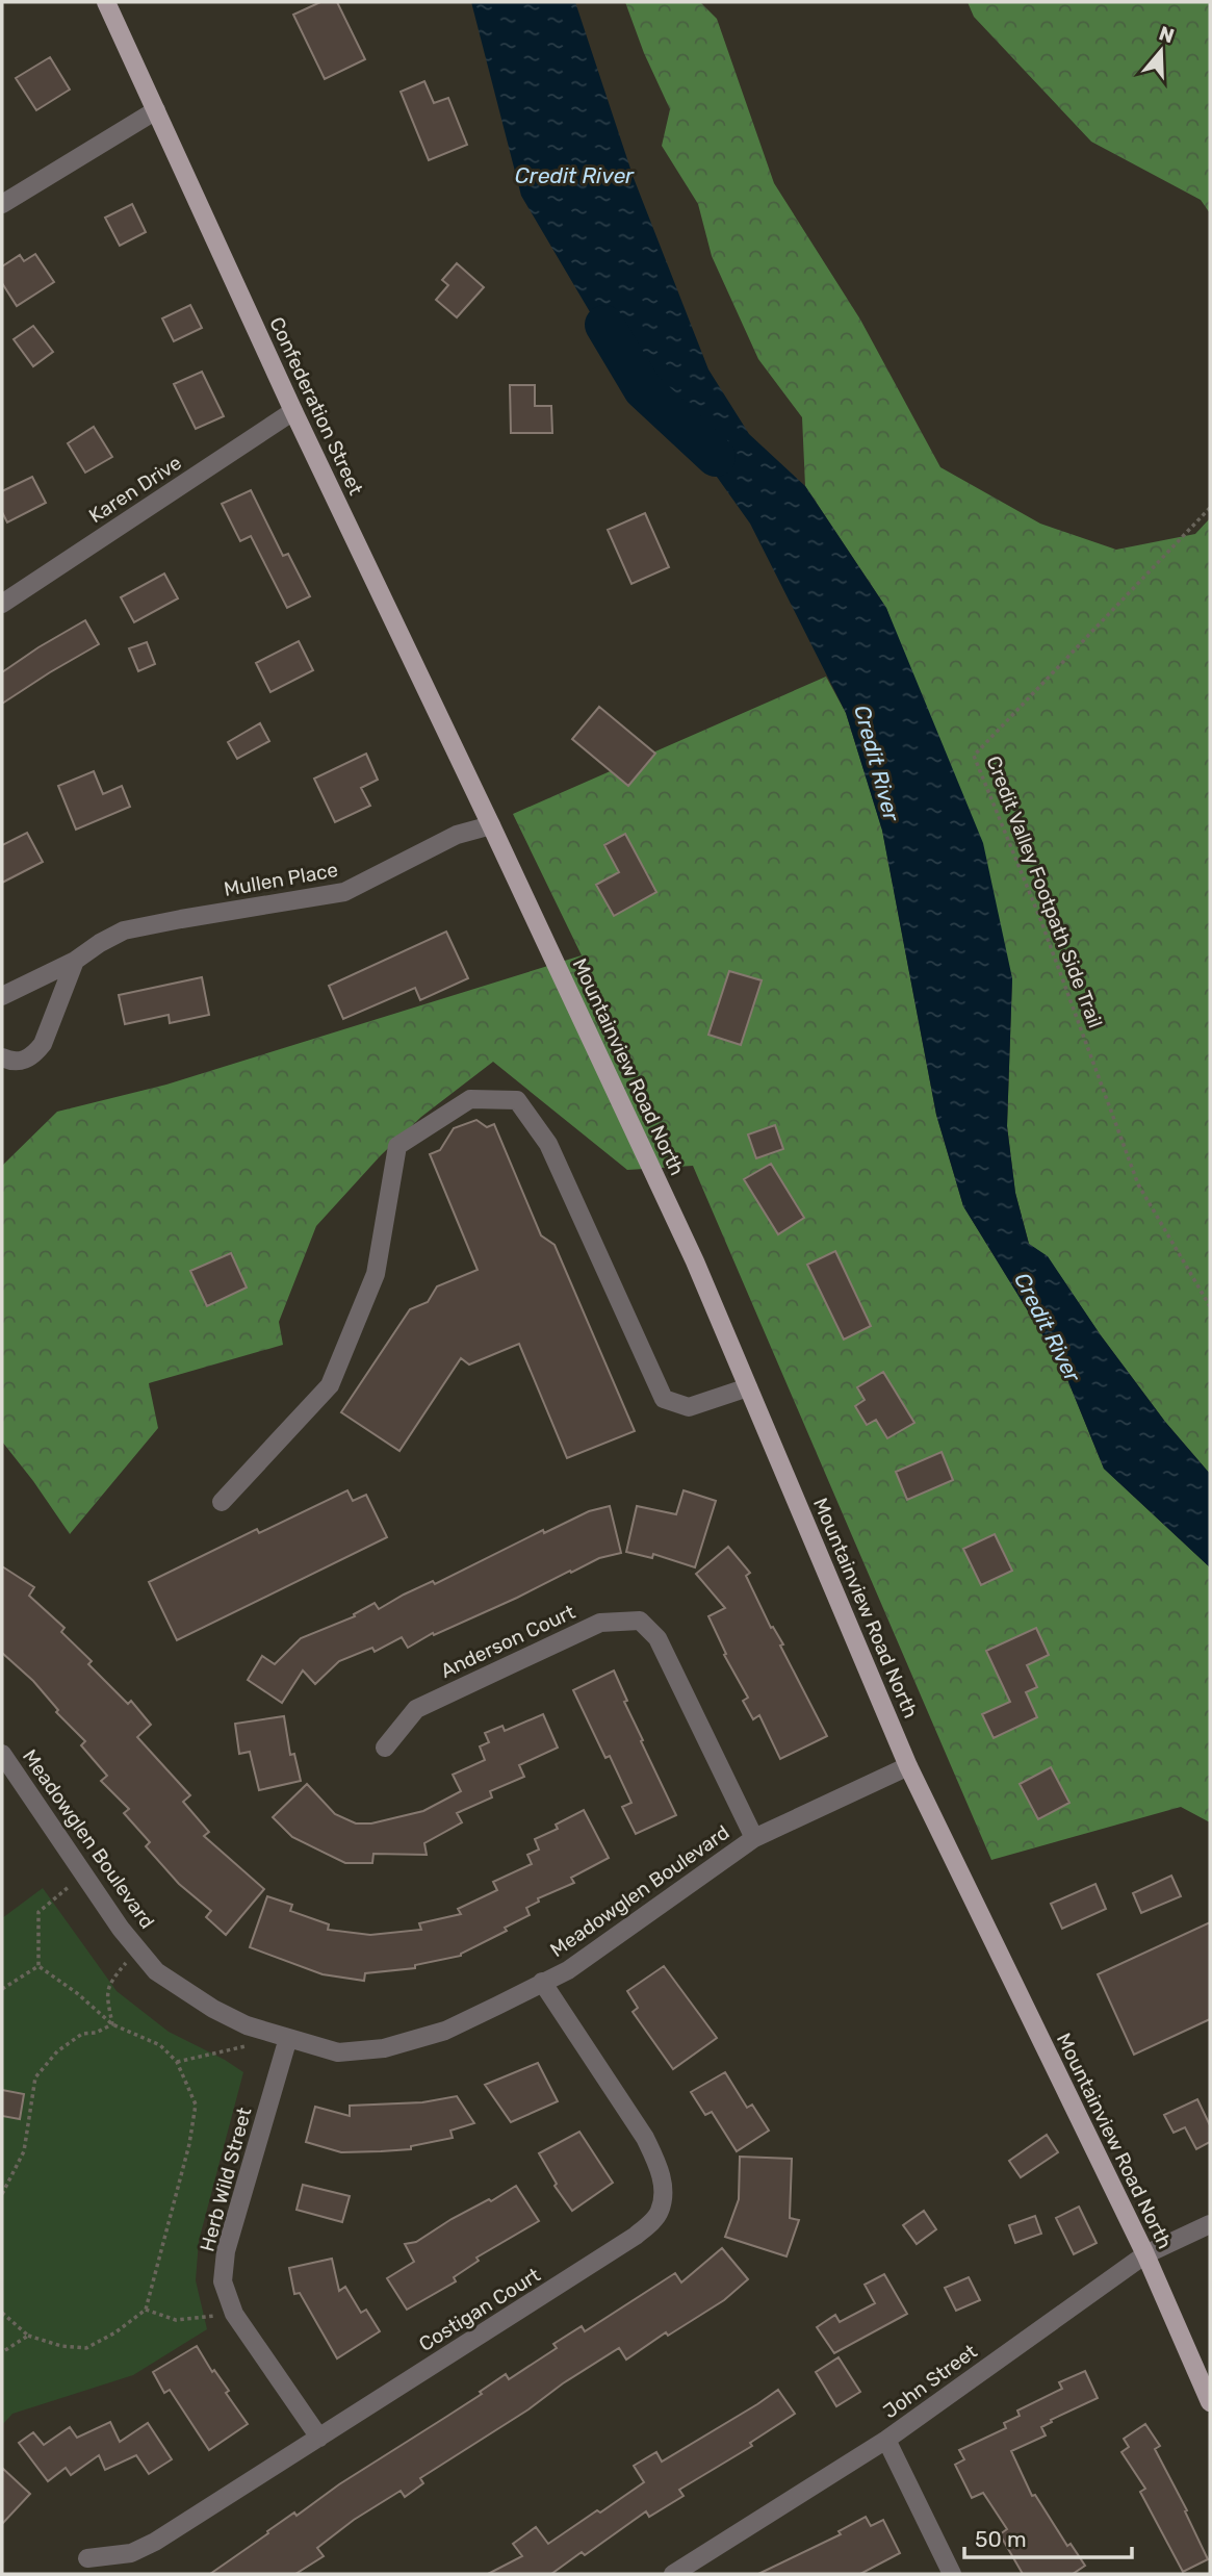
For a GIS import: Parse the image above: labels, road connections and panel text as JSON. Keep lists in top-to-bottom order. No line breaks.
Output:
{"streets":{"main road":["Confederation Street","Mountainview Road North"],"street":["Karen Drive","Mullen Place","Anderson Court","Meadowglen Boulevard","Herb Wild Street","Costigan Court","John Street"],"path":["Credit Valley Footpath Side Trail"]},"crossings":[["Confederation Street","Karen Drive"],["Confederation Street","Mullen Place"],["Confederation Street","Mountainview Road North"],["Mullen Place","Mountainview Road North"],["Mountainview Road North","Meadowglen Boulevard"],["Mountainview Road North","John Street"],["Anderson Court","Meadowglen Boulevard"],["Meadowglen Boulevard","Herb Wild Street"],["Meadowglen Boulevard","Costigan Court"],["Herb Wild Street","Costigan Court"]],"water":["Credit River"],"scale_bar":"50 m","north":"top"}
